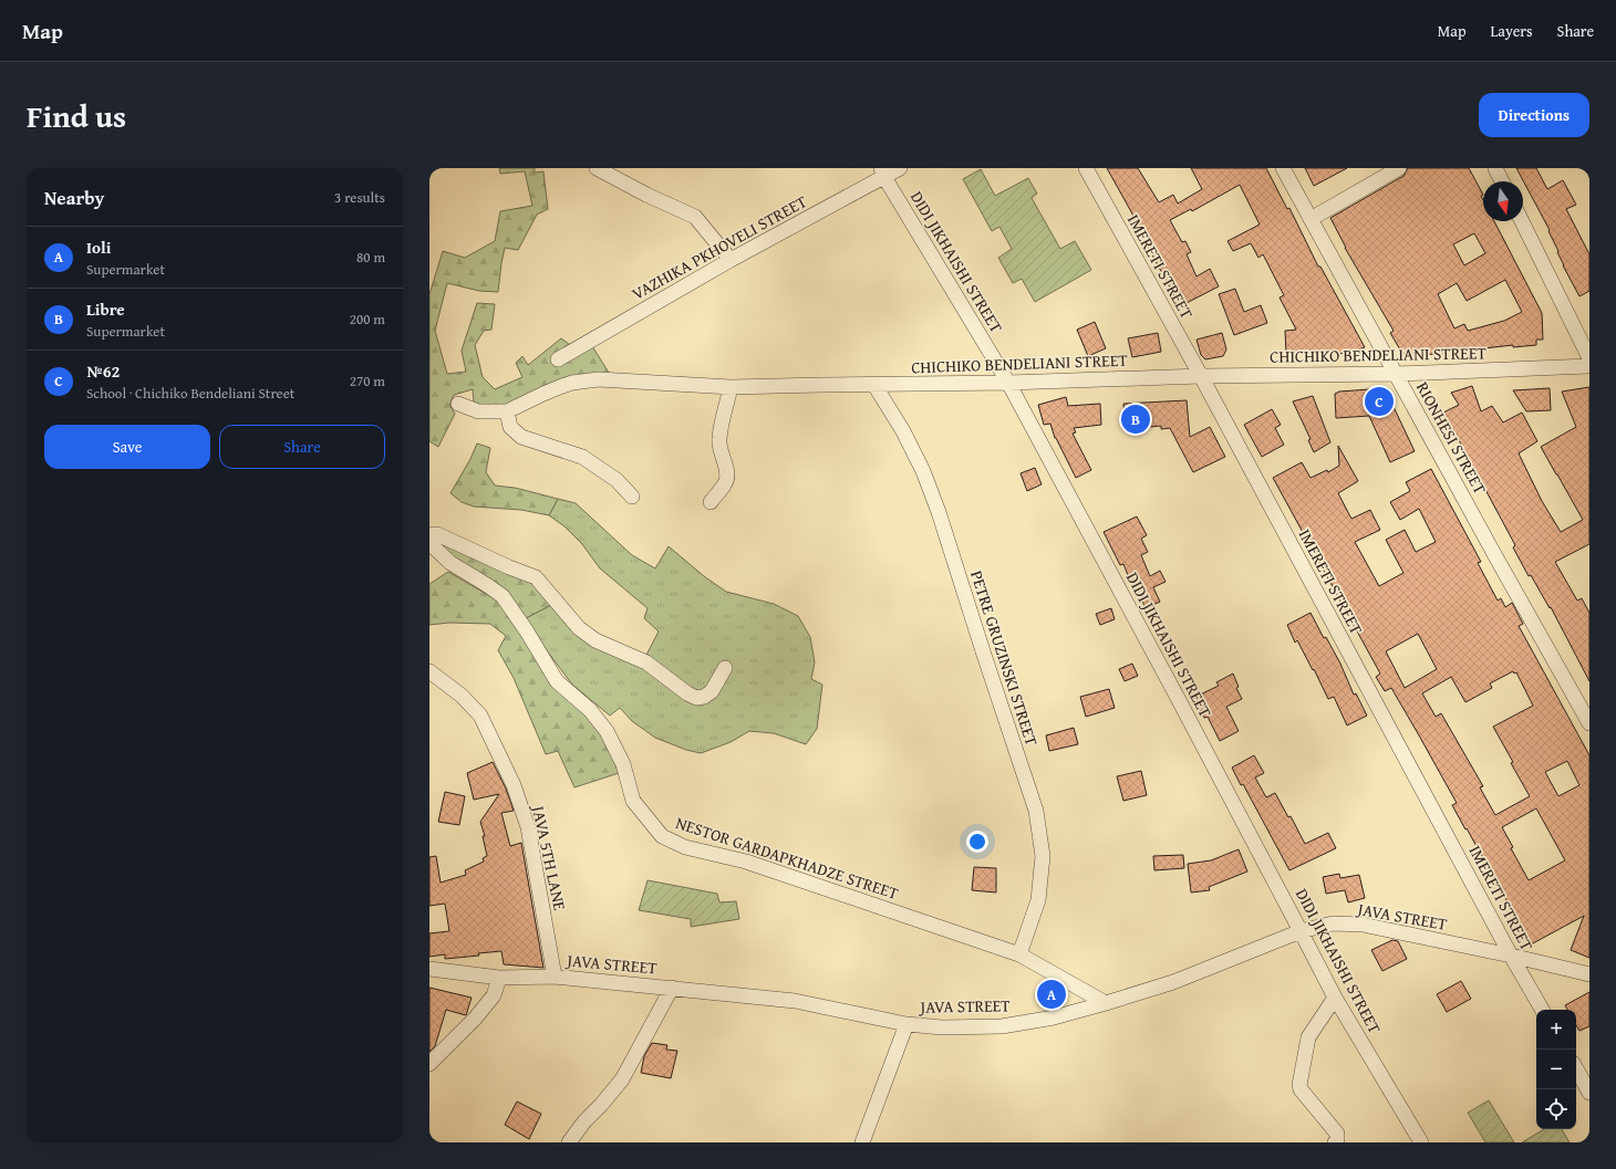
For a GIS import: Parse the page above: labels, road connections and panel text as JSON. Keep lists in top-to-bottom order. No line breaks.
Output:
{"streets":{"street":["VAZHIKA PKHOVELI STREET","DIDI JIKHAISHI STREET","IMERETI STREET","CHICHIKO BENDELIANI STREET","RIONHESI STREET","PETRE GRUZINSKI STREET","JAVA 5TH LANE","NESTOR GARDAPKHADZE STREET","JAVA STREET"]},"crossings":[["VAZHIKA PKHOVELI STREET","DIDI JIKHAISHI STREET"],["DIDI JIKHAISHI STREET","CHICHIKO BENDELIANI STREET"],["DIDI JIKHAISHI STREET","JAVA STREET"],["IMERETI STREET","CHICHIKO BENDELIANI STREET"],["IMERETI STREET","JAVA STREET"],["CHICHIKO BENDELIANI STREET","RIONHESI STREET"],["CHICHIKO BENDELIANI STREET","PETRE GRUZINSKI STREET"],["PETRE GRUZINSKI STREET","NESTOR GARDAPKHADZE STREET"],["JAVA 5TH LANE","JAVA STREET"],["NESTOR GARDAPKHADZE STREET","JAVA STREET"]],"north":"bottom","page":{"header":"Map","nav":["Map","Layers","Share"],"title":"Find us","buttons":["Directions",["Save","Share"]],"heading":["Nearby","3 results"],"list":[{"mark":"A","name":"Ioli","note":"Supermarket","value":"80 m"},{"mark":"B","name":"Libre","note":"Supermarket","value":"200 m"},{"mark":"C","name":"№62","note":"School · Chichiko Bendeliani Street","value":"270 m"}],"pins":["C","B","A"],"map_buttons":["+","−"]}}
